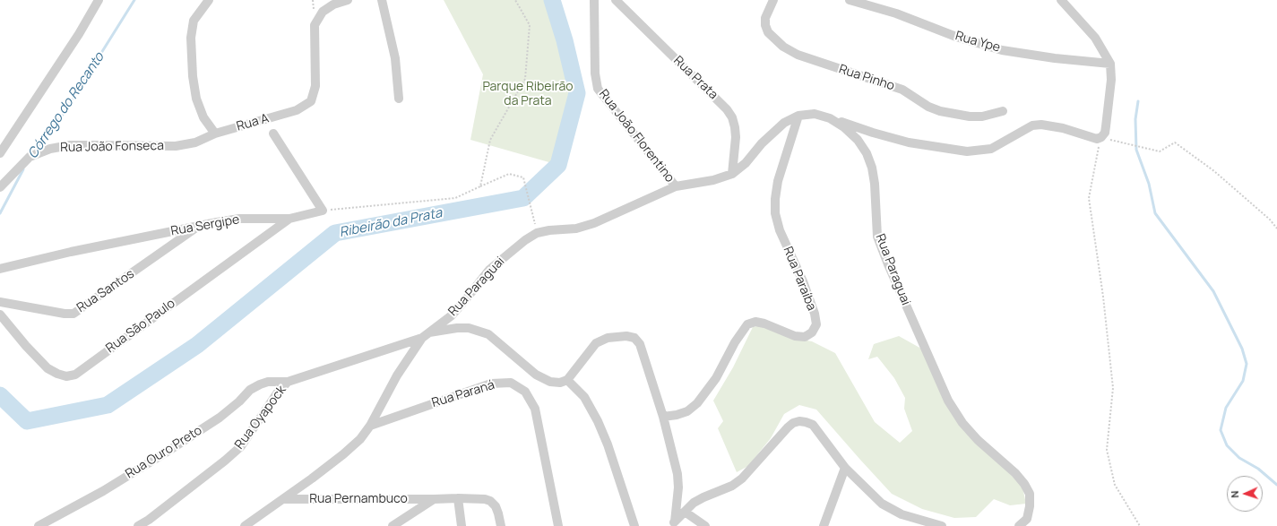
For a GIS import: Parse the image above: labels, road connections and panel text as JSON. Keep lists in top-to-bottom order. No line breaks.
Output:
{"streets":{"street":["Rua Ype","Rua Prata","Rua Pinho","Rua A","Rua João Florentino","Rua João Fonseca","Rua Sergipe","Rua Paraguai","Rua Paraíba","Rua Santos","Rua São Paulo","Rua Paraná","Rua Oyapock","Rua Ouro Preto","Rua Pernambuco"]},"crossings":[["Rua Prata","Rua Paraguai"],["Rua A","Rua João Fonseca"],["Rua João Florentino","Rua Paraguai"],["Rua Sergipe","Rua Santos"],["Rua Sergipe","Rua São Paulo"],["Rua Paraguai","Rua Paraíba"],["Rua Paraguai","Rua Oyapock"],["Rua Oyapock","Rua Ouro Preto"]],"water":["Córrego do Recanto","Ribeirão da Prata"],"parks":["Parque Ribeirão da Prata"],"north":"left"}
